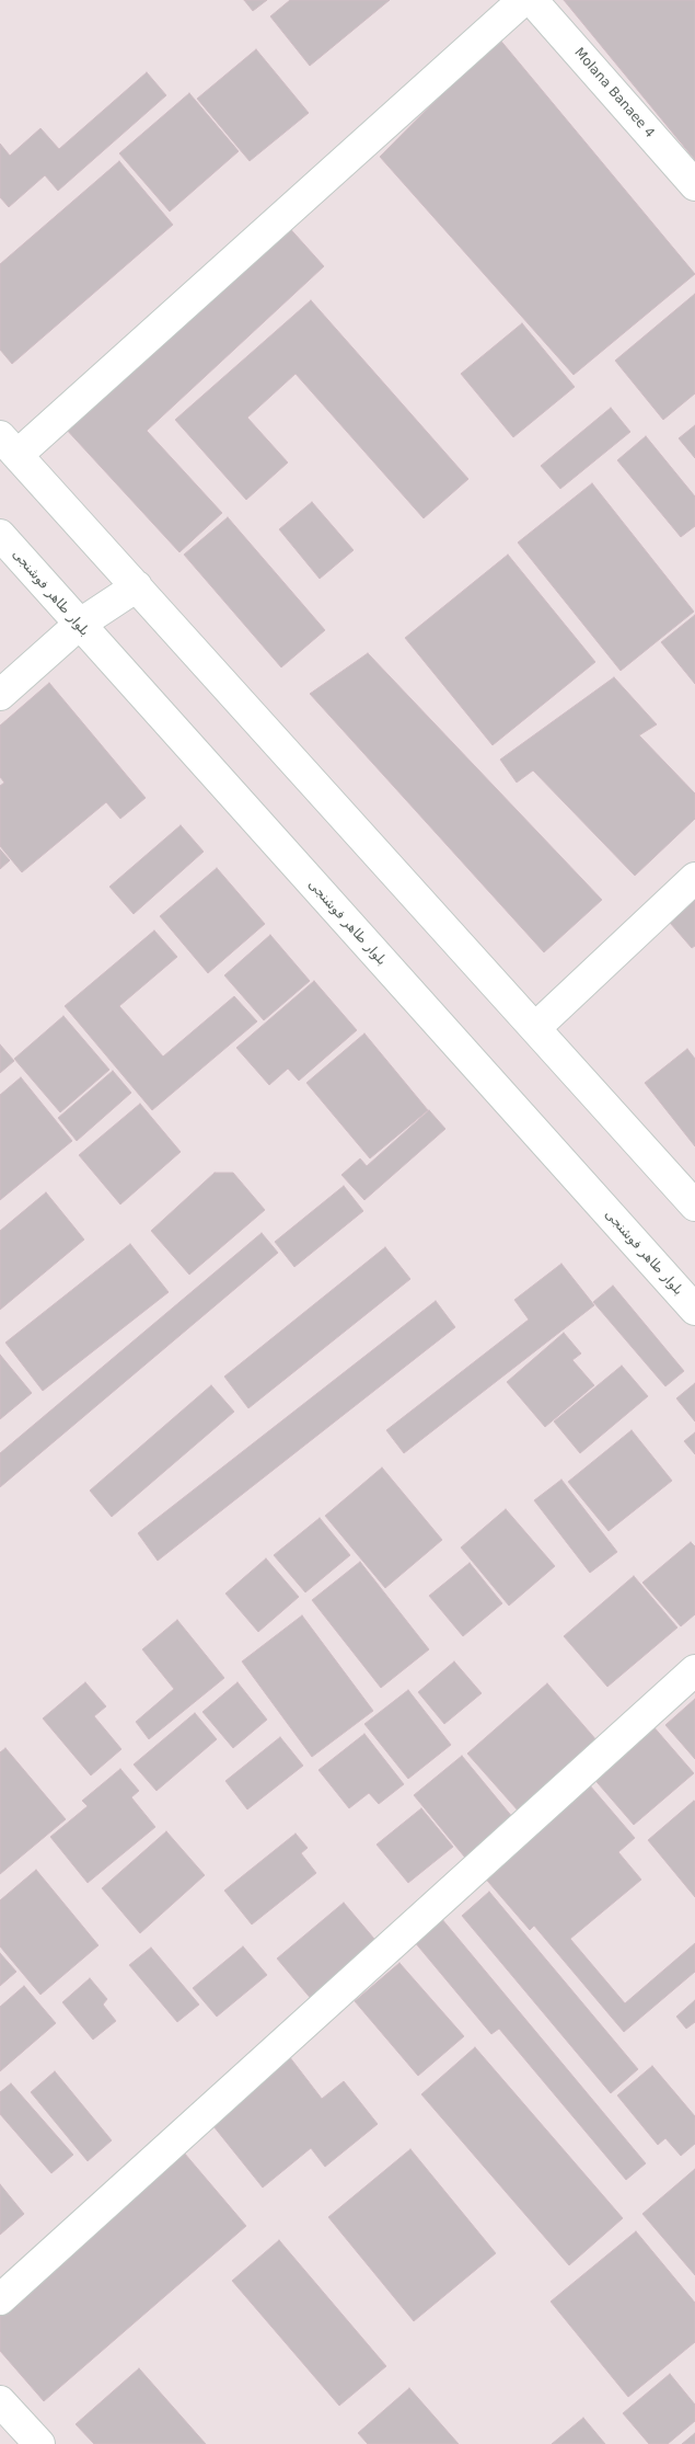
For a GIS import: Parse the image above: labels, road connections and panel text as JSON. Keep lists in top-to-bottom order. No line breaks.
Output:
{"streets":{"street":["Molana Banaee 4","بلوار طاهر فوشنجی"]}}
